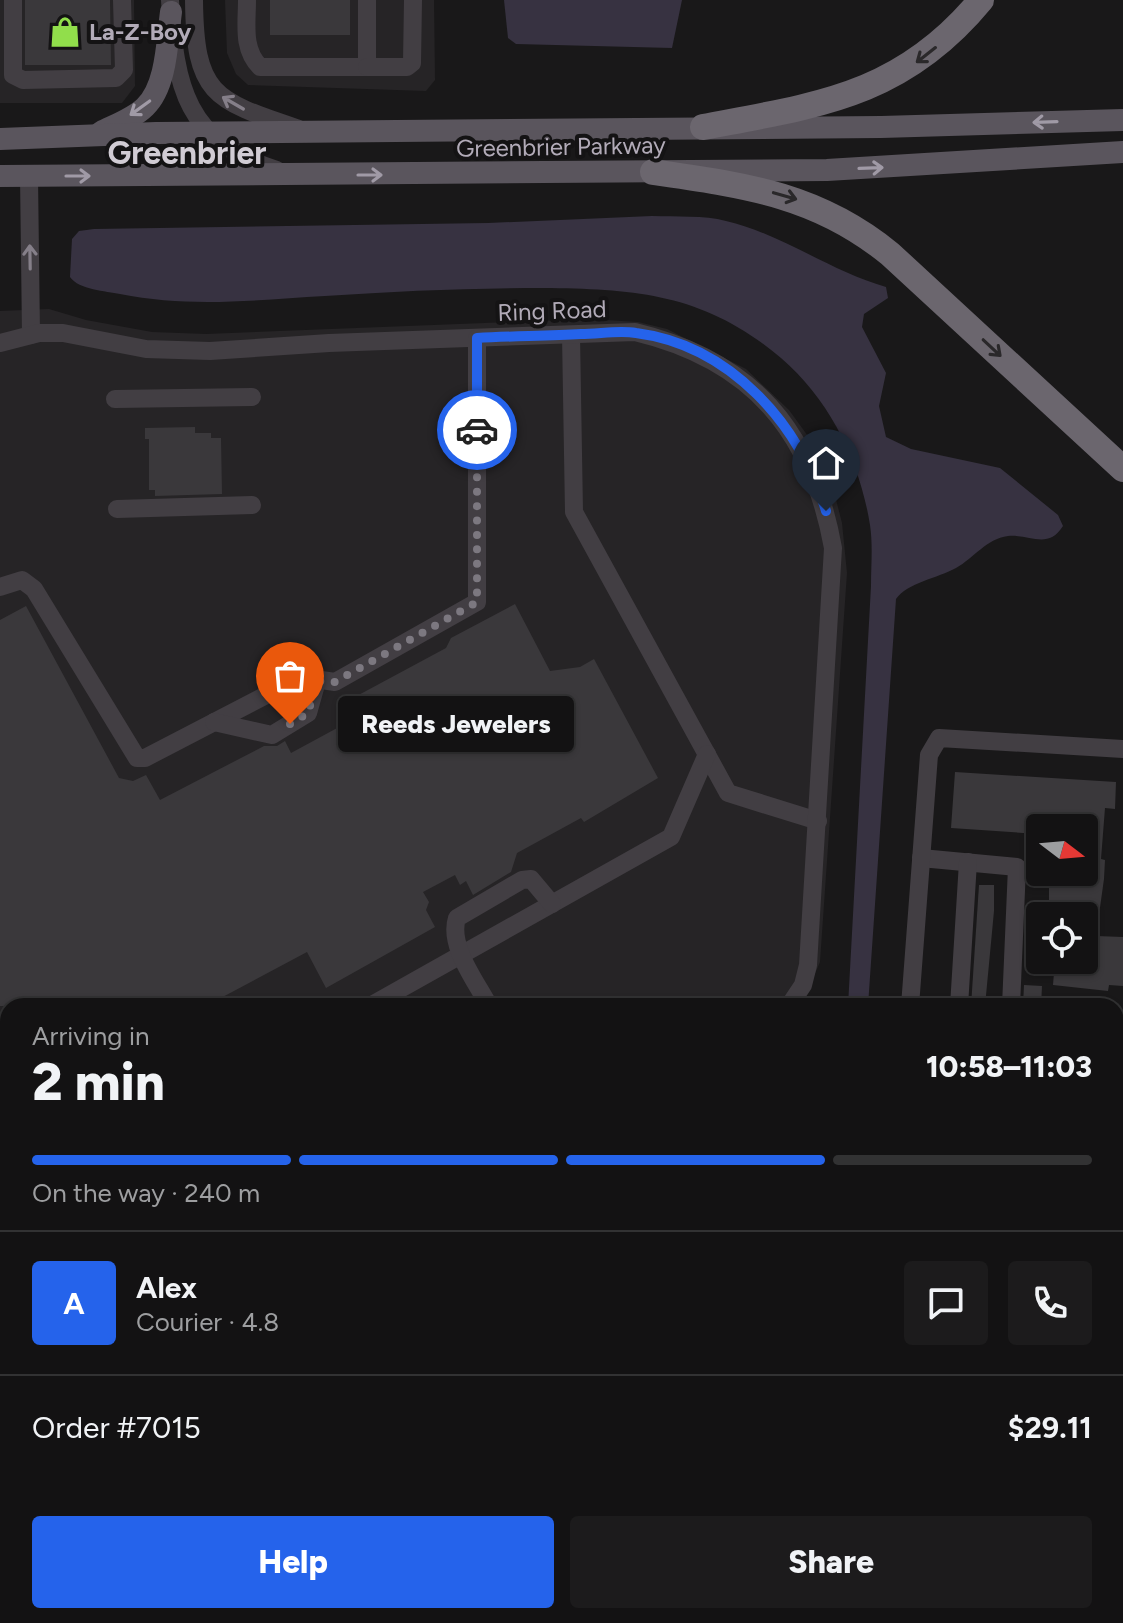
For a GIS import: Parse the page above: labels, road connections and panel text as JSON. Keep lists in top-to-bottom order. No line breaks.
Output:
{"streets":{"main road":["Greenbrier Parkway"],"street":["Ring Road"]},"districts":["Greenbrier"],"places":{"shop":["La-Z-Boy"],"other":["Reeds Jewelers"]},"north":"right","page":{"bubble":"Reeds Jewelers","heading":["2 min","Arriving in","10:58–11:03"],"panel":["Alex","Courier · 4.8","Order #7015","$29.11"],"bar":"On the way · 240 m","round":"A","buttons":["Help","Share"]}}
